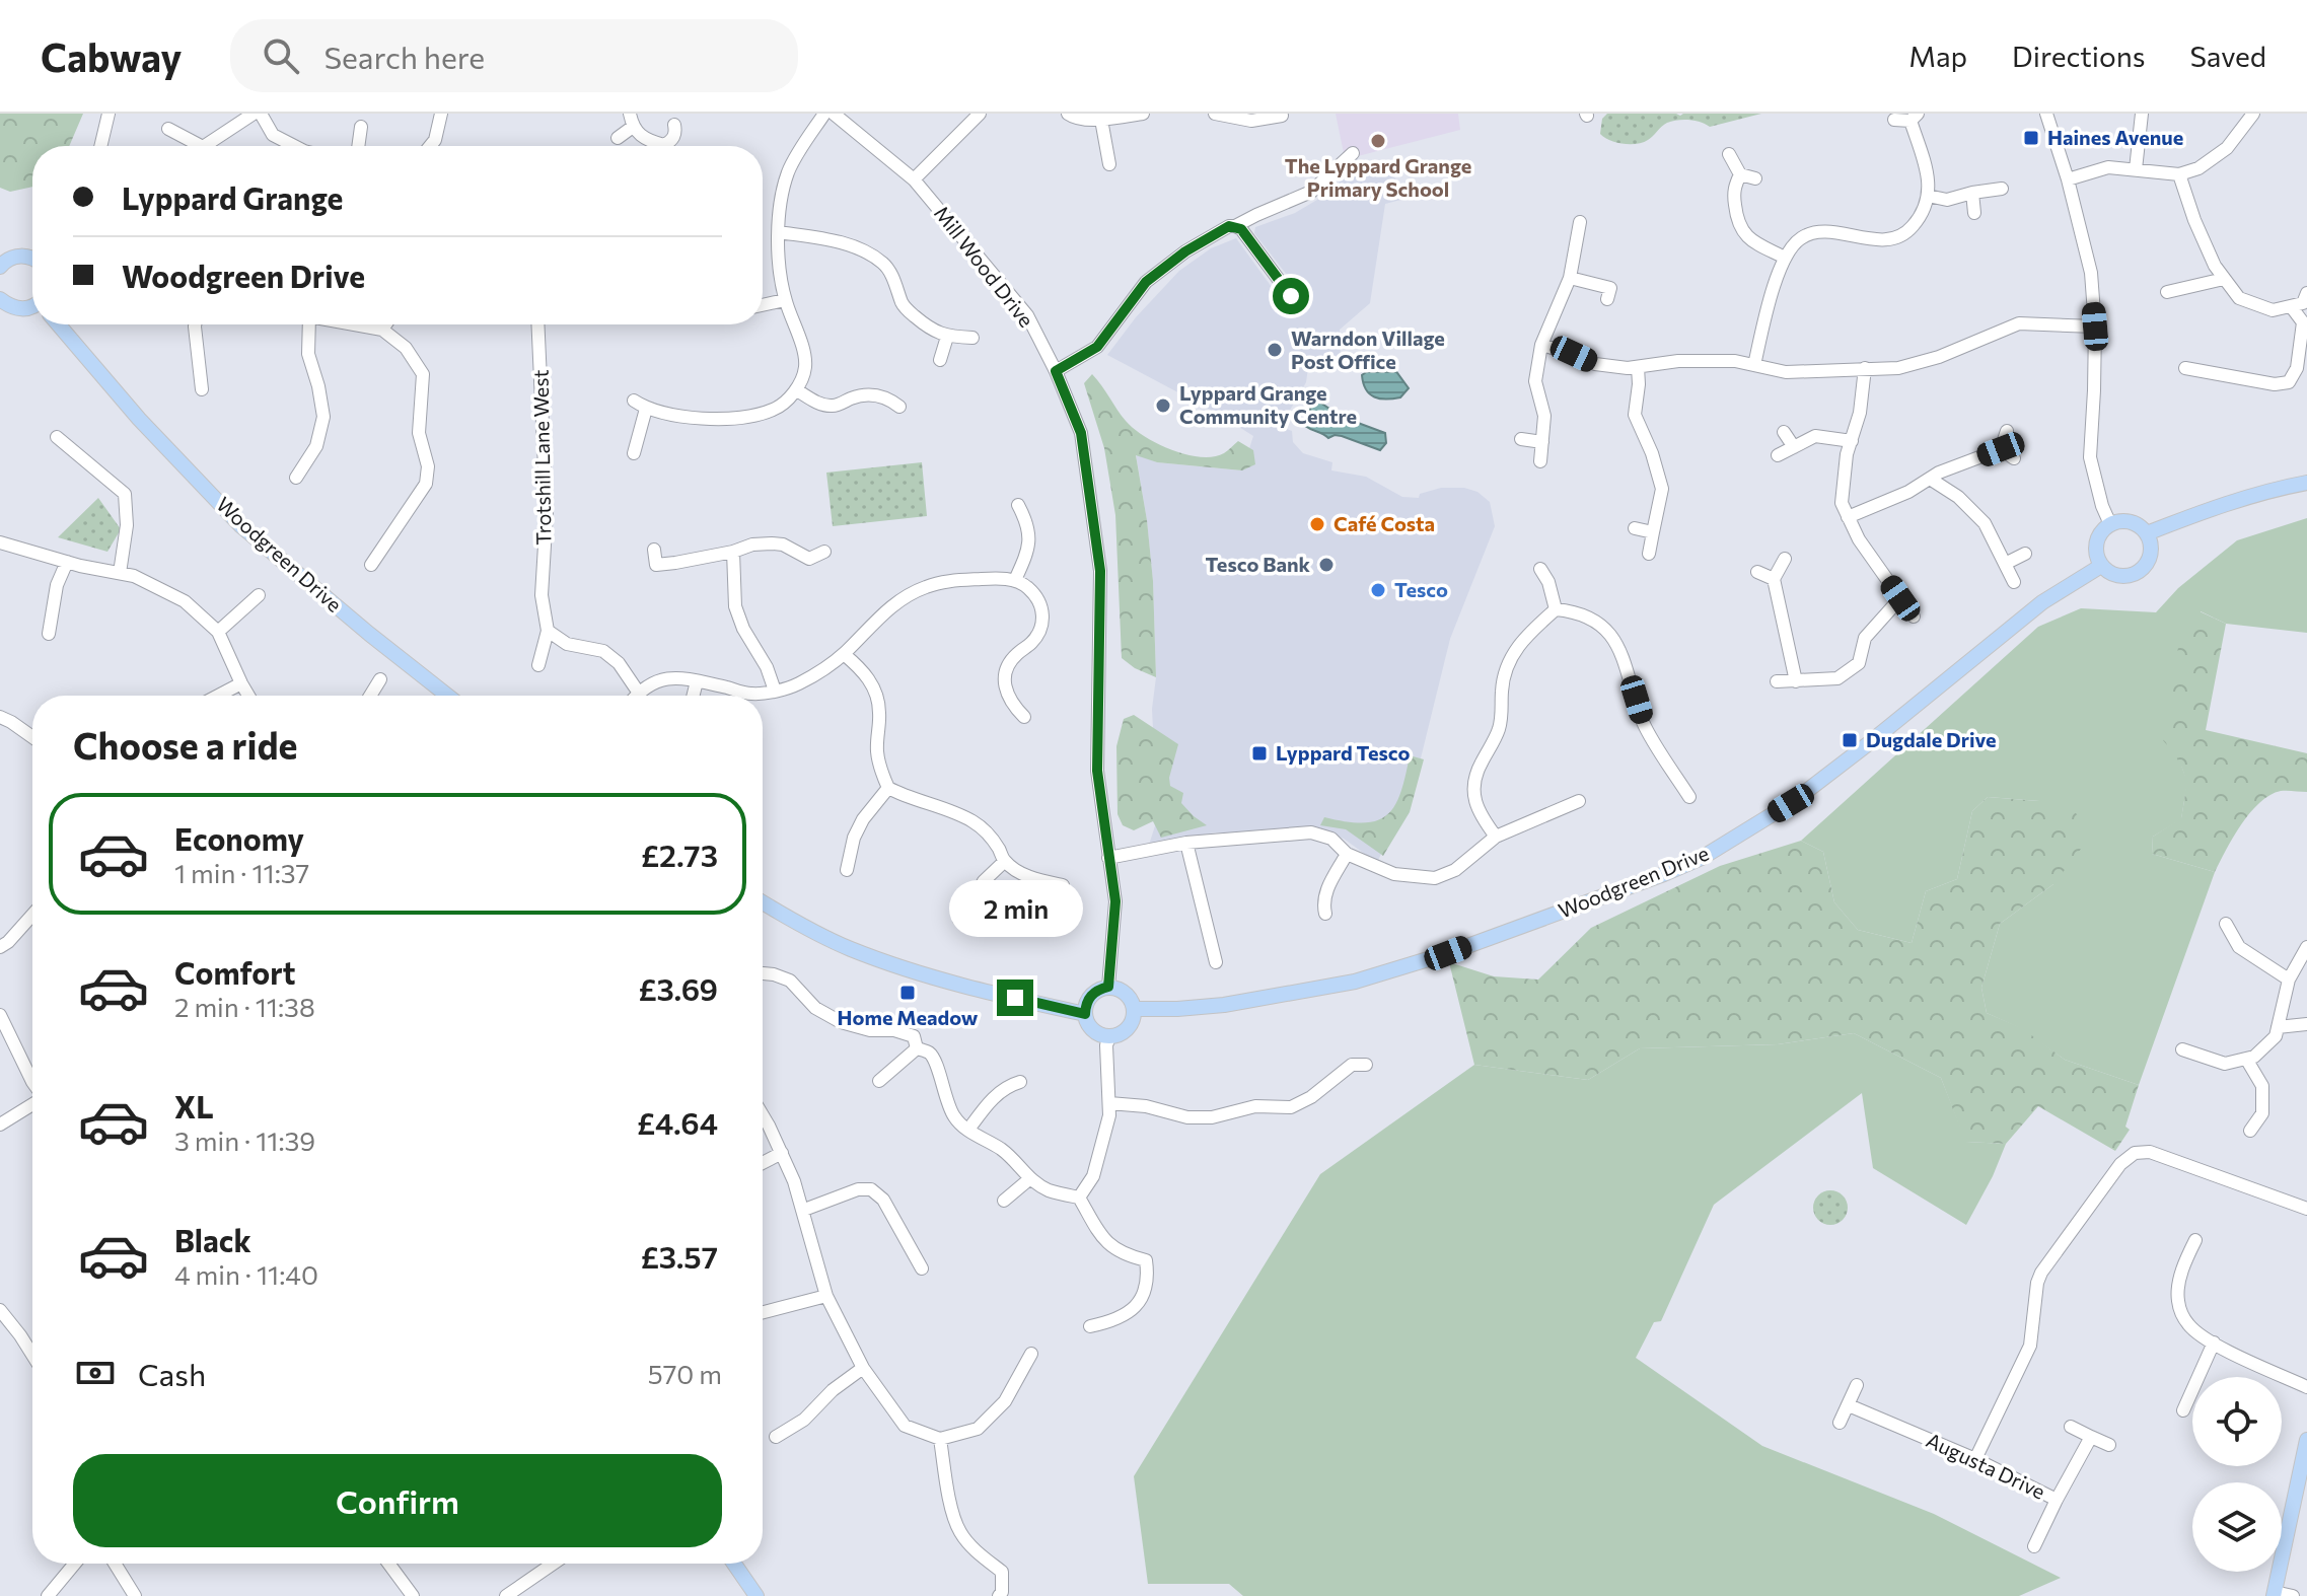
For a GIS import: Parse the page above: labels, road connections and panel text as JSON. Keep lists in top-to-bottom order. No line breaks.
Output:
{"streets":{"main road":["Woodgreen Drive"],"street":["Mill Wood Drive","Trotshill Lane West","Augusta Drive"]},"crossings":[["Mill Wood Drive","Woodgreen Drive"]],"places":{"transit":["Haines Avenue","Dugdale Drive","Lyppard Tesco","Home Meadow"],"other":["The Lyppard Grange Primary School","Warndon Village Post Office","Lyppard Grange Community Centre","Café Costa","Tesco Bank","Tesco"]},"page":{"header":"Cabway","search":"Search here","nav":["Map","Directions","Saved"],"banner":["Lyppard Grange","Woodgreen Drive"],"heading":"Choose a ride","list":[{"name":"Economy","note":"1 min · 11:37","value":"£2.73"},{"name":"Comfort","note":"2 min · 11:38","value":"£3.69"},{"name":"XL","note":"3 min · 11:39","value":"£4.64"},{"name":"Black","note":"4 min · 11:40","value":"£3.57"}],"bubble":"2 min","pay":["Cash","570 m"],"buttons":"Confirm"}}
